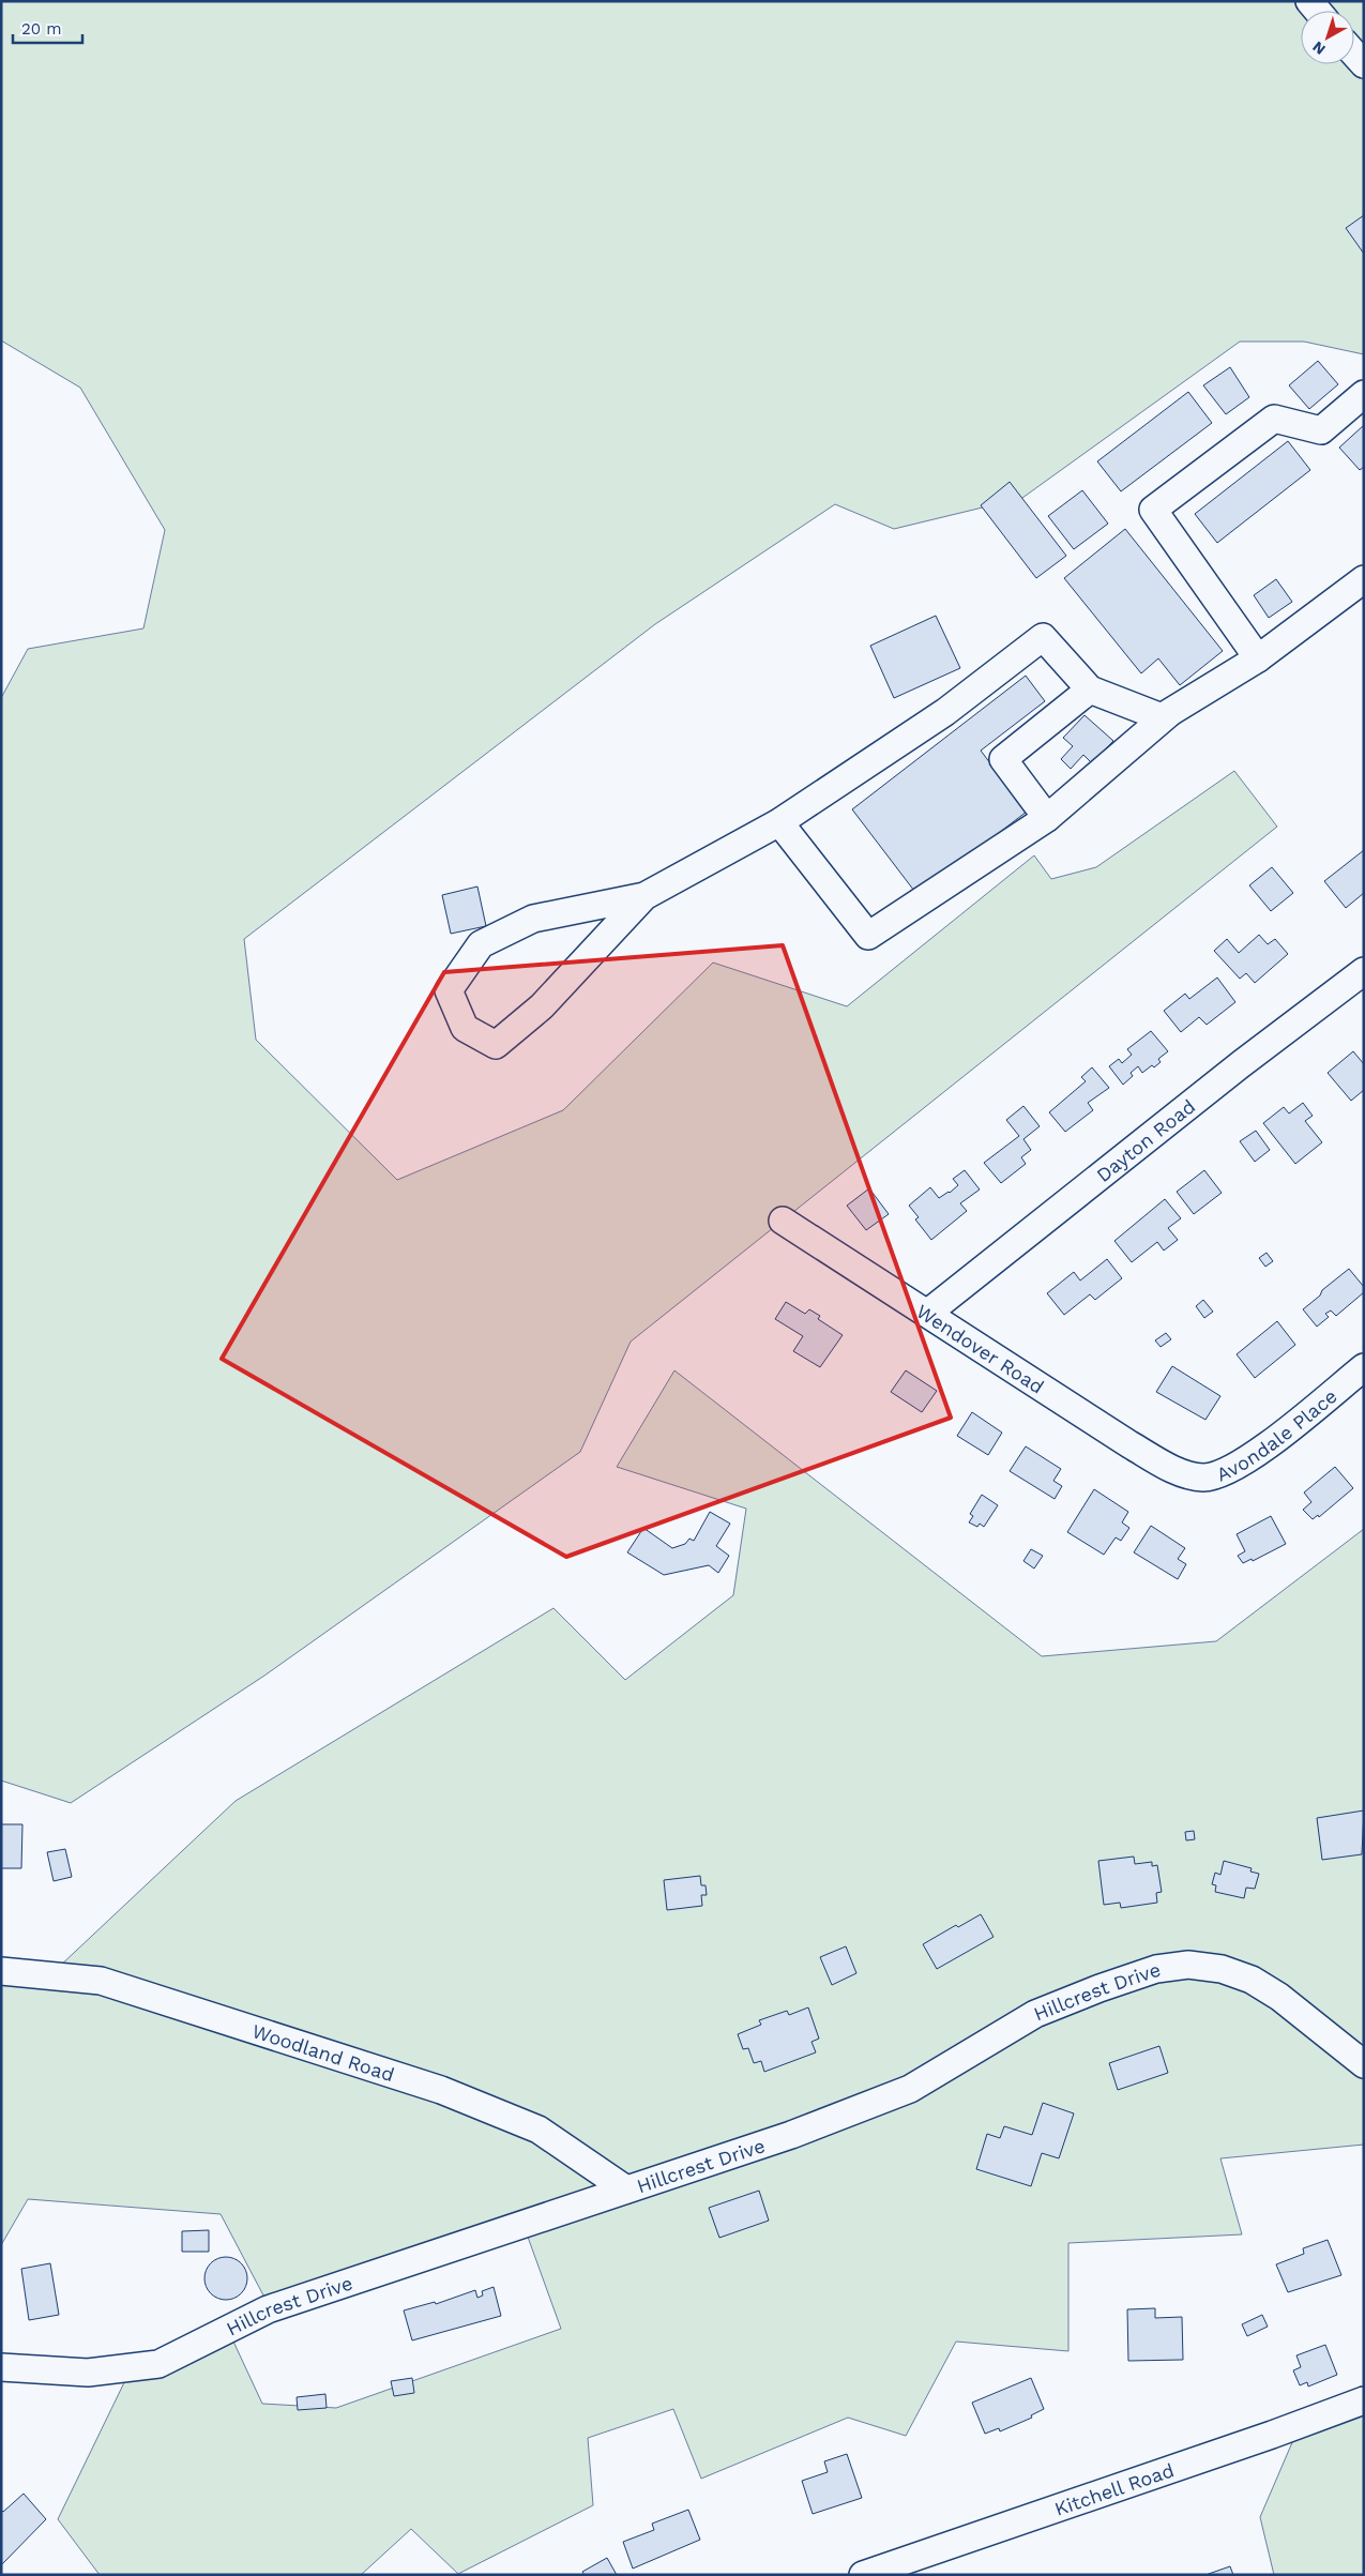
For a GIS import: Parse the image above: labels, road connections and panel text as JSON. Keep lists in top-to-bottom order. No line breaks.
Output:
{"streets":{"street":["Dayton Road","Wendover Road","Avondale Place","Hillcrest Drive","Woodland Road","Kitchell Road"]},"crossings":[["Dayton Road","Wendover Road"],["Wendover Road","Avondale Place"],["Hillcrest Drive","Woodland Road"]],"scale_bar":"20 m","north":"bottom left"}
